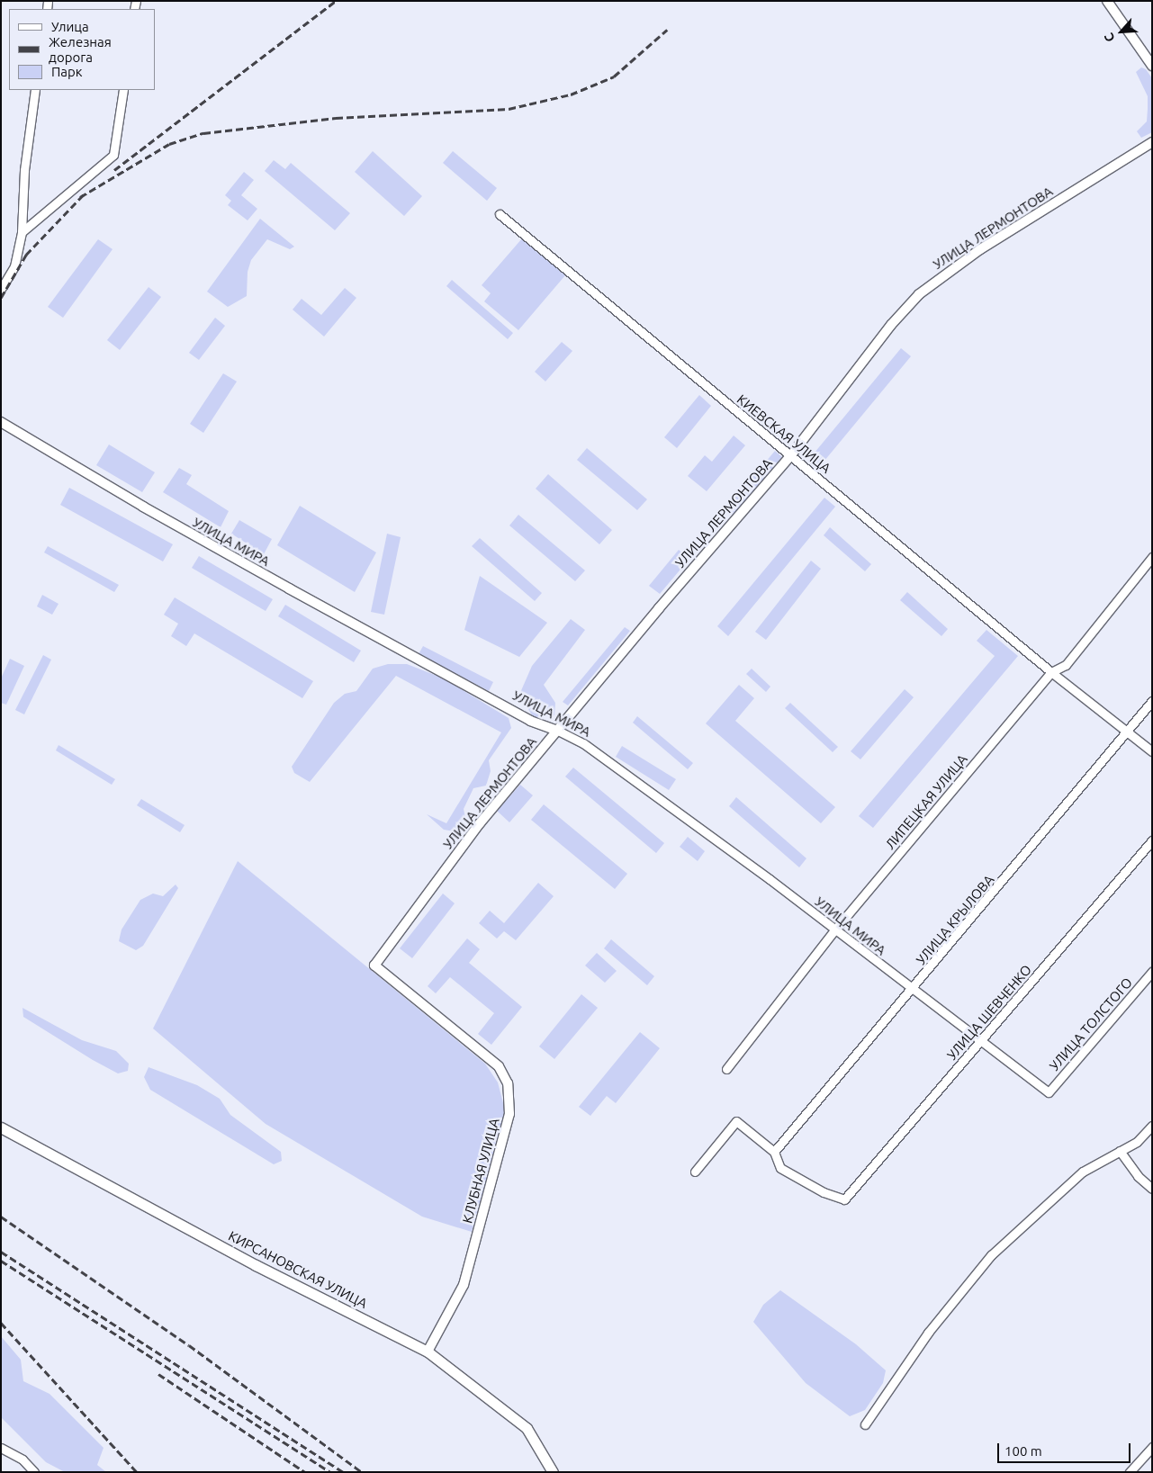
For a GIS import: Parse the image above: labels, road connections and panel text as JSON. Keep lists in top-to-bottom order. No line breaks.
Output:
{"streets":{"main road":["КИРСАНОВСКАЯ УЛИЦА"],"street":["УЛИЦА ЛЕРМОНТОВА","КИЕВСКАЯ УЛИЦА","УЛИЦА МИРА","ЛИПЕЦКАЯ УЛИЦА","УЛИЦА КРЫЛОВА","УЛИЦА ШЕВЧЕНКО","УЛИЦА ТОЛСТОГО","КЛУБНАЯ УЛИЦА"]},"crossings":[["УЛИЦА ЛЕРМОНТОВА","КИЕВСКАЯ УЛИЦА"],["УЛИЦА ЛЕРМОНТОВА","УЛИЦА МИРА"],["УЛИЦА ЛЕРМОНТОВА","КЛУБНАЯ УЛИЦА"],["КИЕВСКАЯ УЛИЦА","ЛИПЕЦКАЯ УЛИЦА"],["КИЕВСКАЯ УЛИЦА","УЛИЦА КРЫЛОВА"],["УЛИЦА МИРА","ЛИПЕЦКАЯ УЛИЦА"],["УЛИЦА МИРА","УЛИЦА КРЫЛОВА"],["УЛИЦА МИРА","УЛИЦА ШЕВЧЕНКО"],["УЛИЦА МИРА","УЛИЦА ТОЛСТОГО"],["УЛИЦА КРЫЛОВА","УЛИЦА ШЕВЧЕНКО"],["КЛУБНАЯ УЛИЦА","КИРСАНОВСКАЯ УЛИЦА"]],"legend":["Улица","Железная дорога","Парк"],"scale_bar":"100 m","north":"bottom left"}
